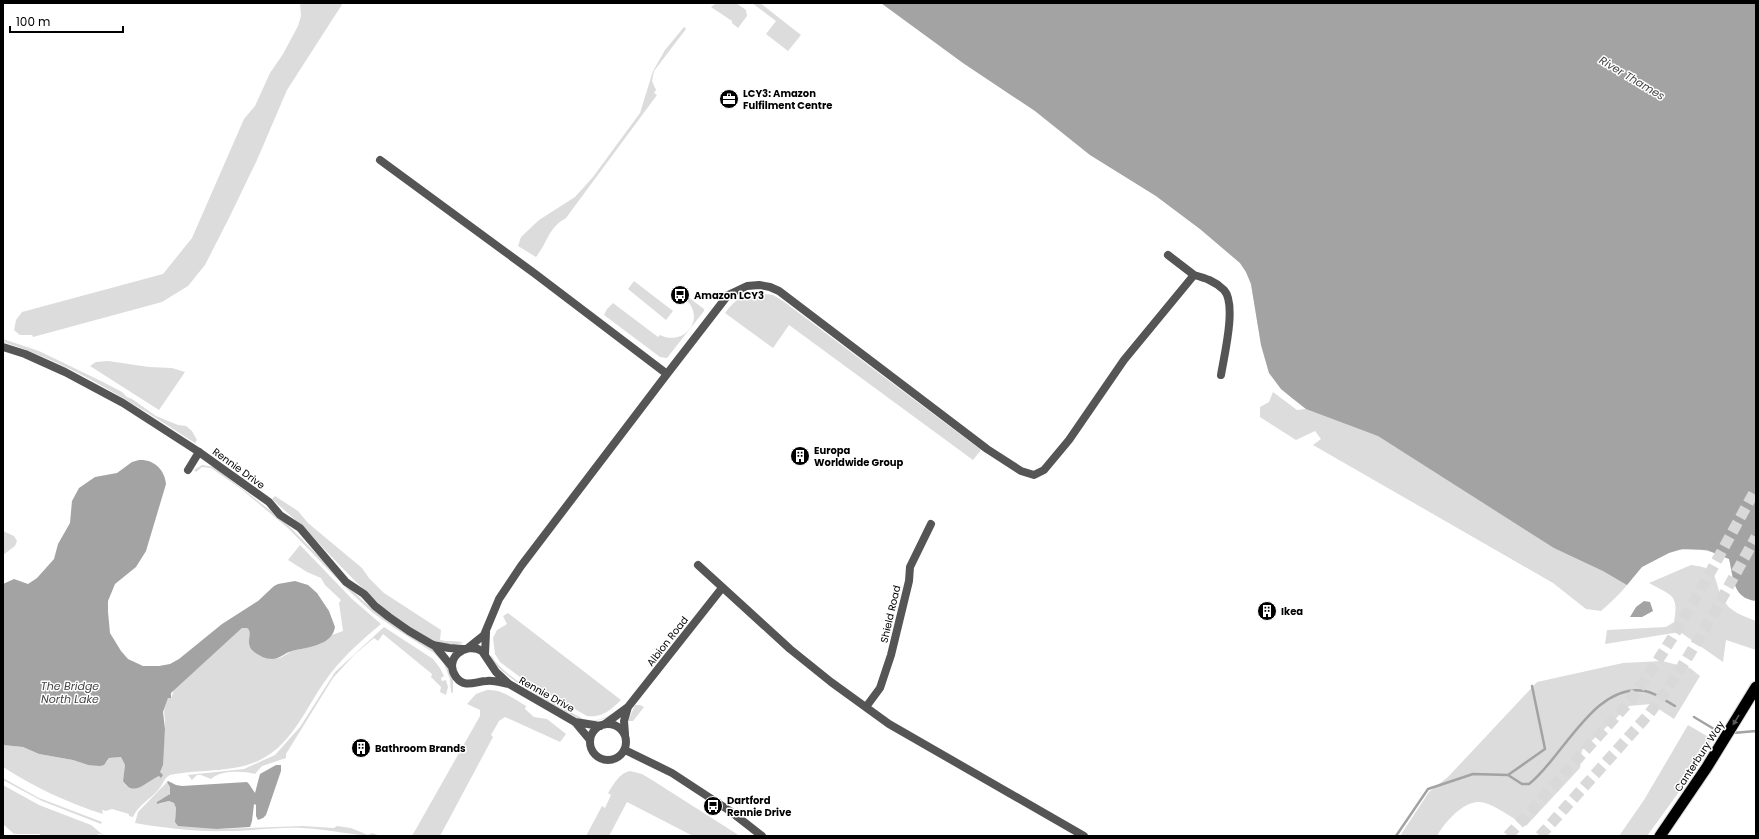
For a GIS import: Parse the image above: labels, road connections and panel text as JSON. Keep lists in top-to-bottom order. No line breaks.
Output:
{"streets":{"highway":["Canterbury Way"],"street":["Rennie Drive","Shield Road","Albion Road"]},"crossings":[["Rennie Drive","Albion Road"]],"one_way":["Canterbury Way"],"water":["River Thames","The Bridge North Lake"],"places":{"office":["LCY3: Amazon Fulfilment Centre"],"bus stop":["Amazon LCY3","Dartford Rennie Drive"],"building":["Europa Worldwide Group","Ikea","Bathroom Brands"]},"scale_bar":"100 m"}
